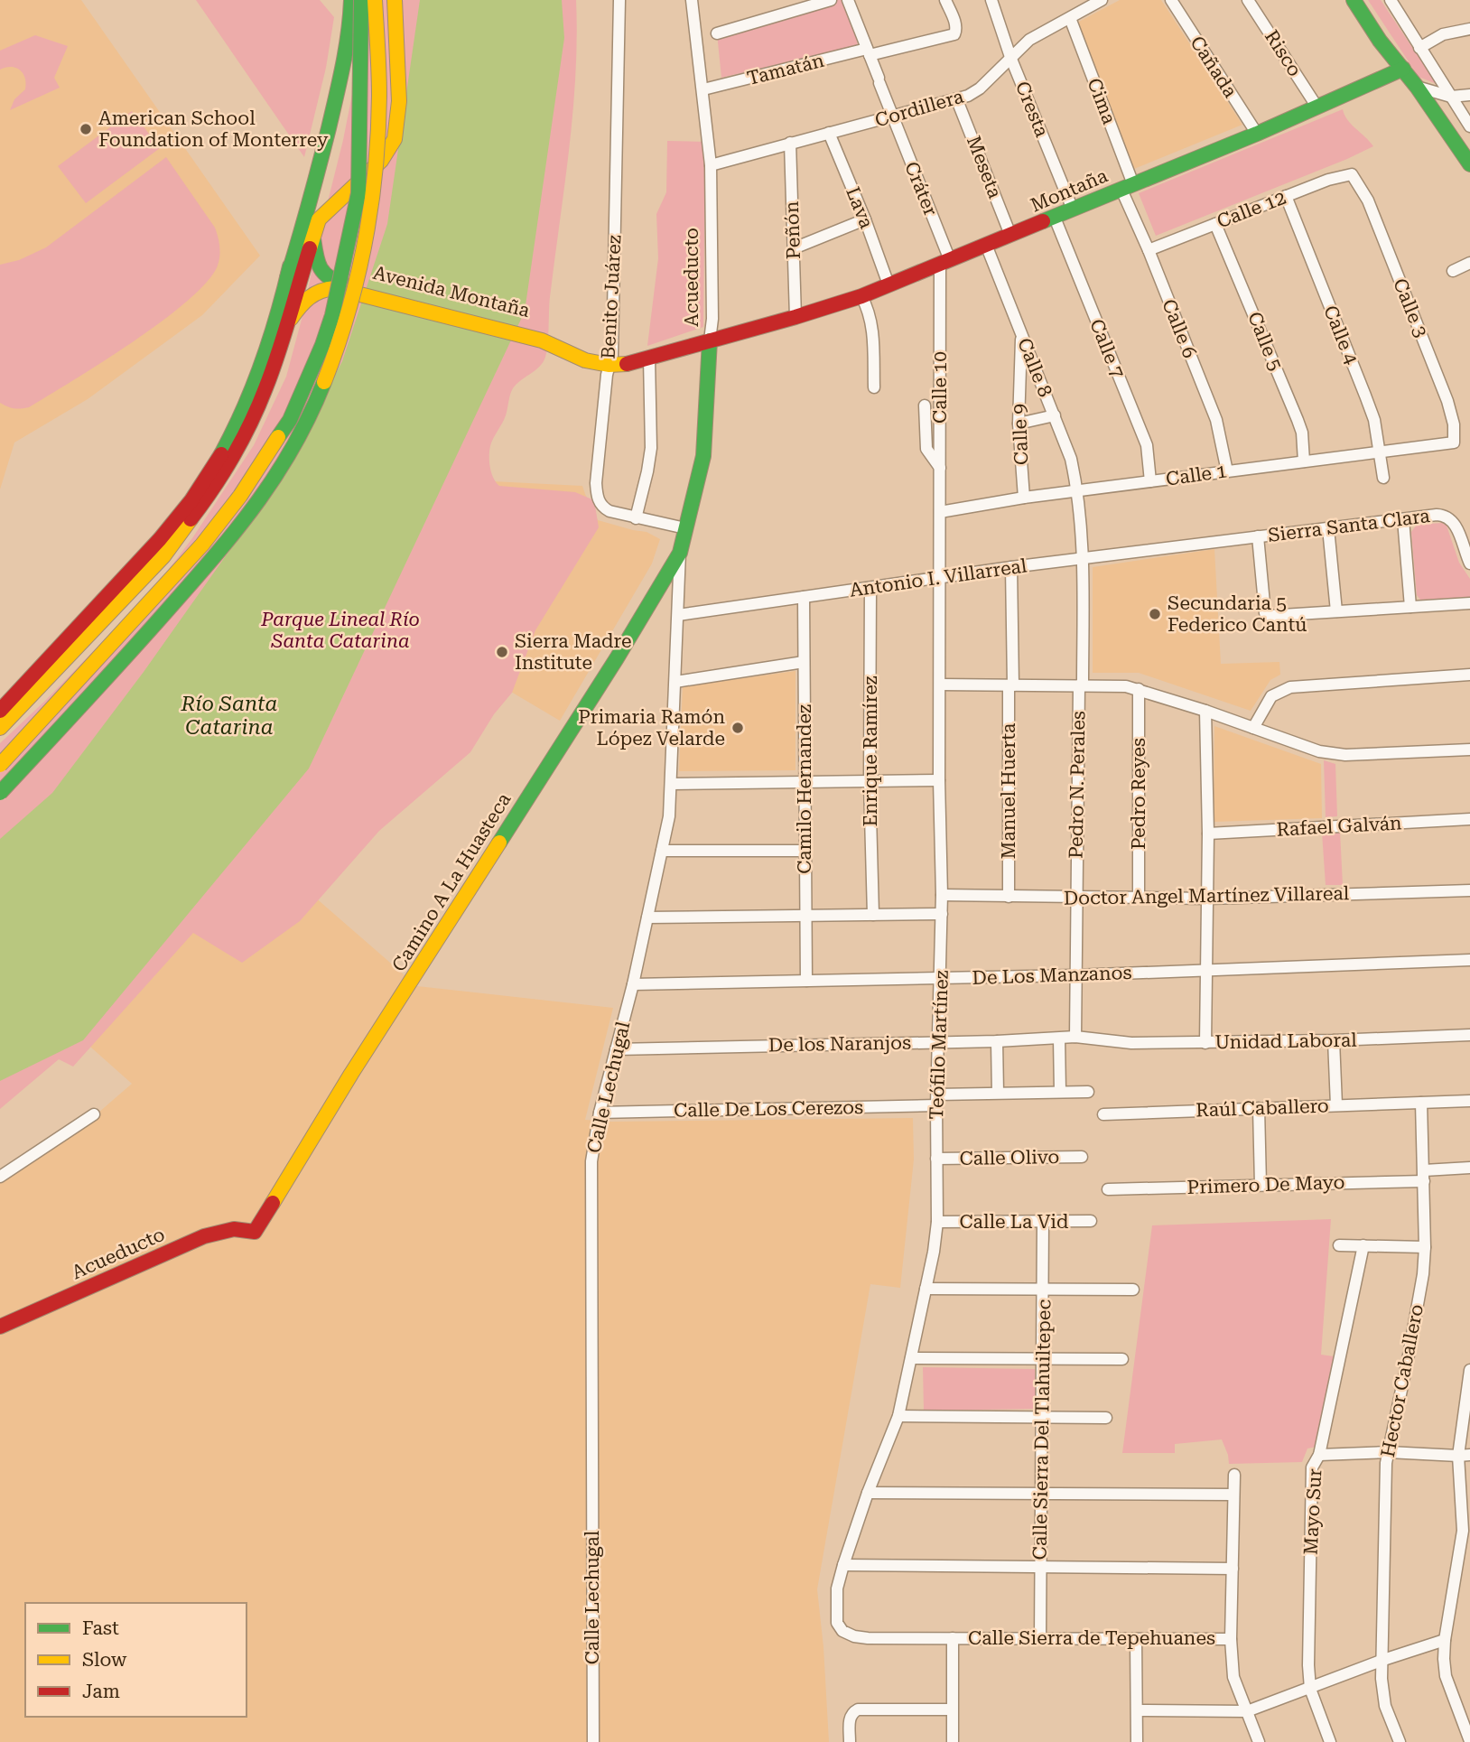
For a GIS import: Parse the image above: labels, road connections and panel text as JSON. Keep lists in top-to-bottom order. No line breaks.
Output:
{"streets":{"main road":["Montaña","Acueducto","Avenida Montaña","Camino A La Huasteca"],"street":["Risco","Cañada","Tamatán","Cima","Cordillera","Cresta","Meseta","Cráter","Lava","Calle 12","Peñón","Benito Juárez","Calle 3","Calle 6","Calle 4","Calle 5","Calle 7","Calle 8","Calle 10","Calle 9","Calle 1","Sierra Santa Clara","Antonio I. Villarreal","Enrique Ramírez","Pedro N. Perales","Camilo Hernandez","Manuel Huerta","Pedro Reyes","Rafael Galván","Doctor Angel Martínez Villareal","De Los Manzanos","Unidad Laboral","De los Naranjos","Teófilo Martínez","Calle Lechugal","Raúl Caballero","Calle De Los Cerezos","Calle Olivo","Primero De Mayo","Calle La Vid","Hector Caballero","Calle Sierra Del Tlahuiltepec","Mayo Sur","Calle Sierra de Tepehuanes"]},"crossings":[["Risco","Montaña"],["Cañada","Montaña"],["Tamatán","Cráter"],["Tamatán","Acueducto"],["Cima","Cordillera"],["Cima","Montaña"],["Cima","Calle 6"],["Cordillera","Cresta"],["Cordillera","Meseta"],["Cordillera","Cráter"],["Cordillera","Lava"],["Cordillera","Peñón"],["Cordillera","Acueducto"],["Cresta","Montaña"],["Meseta","Montaña"],["Cráter","Montaña"],["Cráter","Calle 10"],["Montaña","Lava"],["Montaña","Peñón"],["Montaña","Acueducto"],["Montaña","Avenida Montaña"],["Montaña","Benito Juárez"],["Montaña","Calle 6"],["Montaña","Calle 7"],["Montaña","Calle 8"],["Montaña","Calle 10"],["Calle 12","Calle 3"],["Calle 12","Calle 6"],["Calle 12","Calle 4"],["Calle 12","Calle 5"],["Acueducto","Benito Juárez"],["Acueducto","Camino A La Huasteca"],["Acueducto","Calle Lechugal"],["Calle 3","Calle 1"],["Calle 6","Calle 1"],["Calle 4","Calle 1"],["Calle 5","Calle 1"],["Calle 7","Calle 1"],["Calle 8","Calle 9"],["Calle 8","Calle 1"],["Calle 8","Pedro N. Perales"],["Calle 10","Calle 1"],["Calle 10","Teófilo Martínez"],["Calle 9","Calle 1"],["Calle 1","Pedro N. Perales"],["Calle 1","Teófilo Martínez"],["Sierra Santa Clara","Antonio I. Villarreal"],["Antonio I. Villarreal","Enrique Ramírez"],["Antonio I. Villarreal","Pedro N. Perales"],["Antonio I. Villarreal","Camilo Hernandez"],["Antonio I. Villarreal","Manuel Huerta"],["Antonio I. Villarreal","Teófilo Martínez"],["Antonio I. Villarreal","Calle Lechugal"],["Pedro N. Perales","Doctor Angel Martínez Villareal"],["Pedro N. Perales","De Los Manzanos"],["Pedro N. Perales","De los Naranjos"],["Camilo Hernandez","De Los Manzanos"],["Manuel Huerta","Doctor Angel Martínez Villareal"],["Pedro Reyes","Doctor Angel Martínez Villareal"],["Camino A La Huasteca","Calle Lechugal"],["Doctor Angel Martínez Villareal","Teófilo Martínez"],["De Los Manzanos","Teófilo Martínez"],["De Los Manzanos","Calle Lechugal"],["Unidad Laboral","De los Naranjos"],["De los Naranjos","Teófilo Martínez"],["De los Naranjos","Calle Lechugal"],["Teófilo Martínez","Calle De Los Cerezos"],["Teófilo Martínez","Calle Olivo"],["Teófilo Martínez","Calle La Vid"],["Teófilo Martínez","Calle Sierra de Tepehuanes"],["Calle Lechugal","Calle De Los Cerezos"],["Raúl Caballero","Hector Caballero"],["Primero De Mayo","Hector Caballero"],["Calle La Vid","Calle Sierra Del Tlahuiltepec"],["Calle Sierra Del Tlahuiltepec","Calle Sierra de Tepehuanes"]],"water":["Río Santa Catarina"],"parks":["Parque Lineal Río Santa Catarina"],"places":["American School Foundation of Monterrey","Secundaria 5 Federico Cantú","Sierra Madre Institute","Primaria Ramón López Velarde"],"legend":["Fast","Slow","Jam"]}
